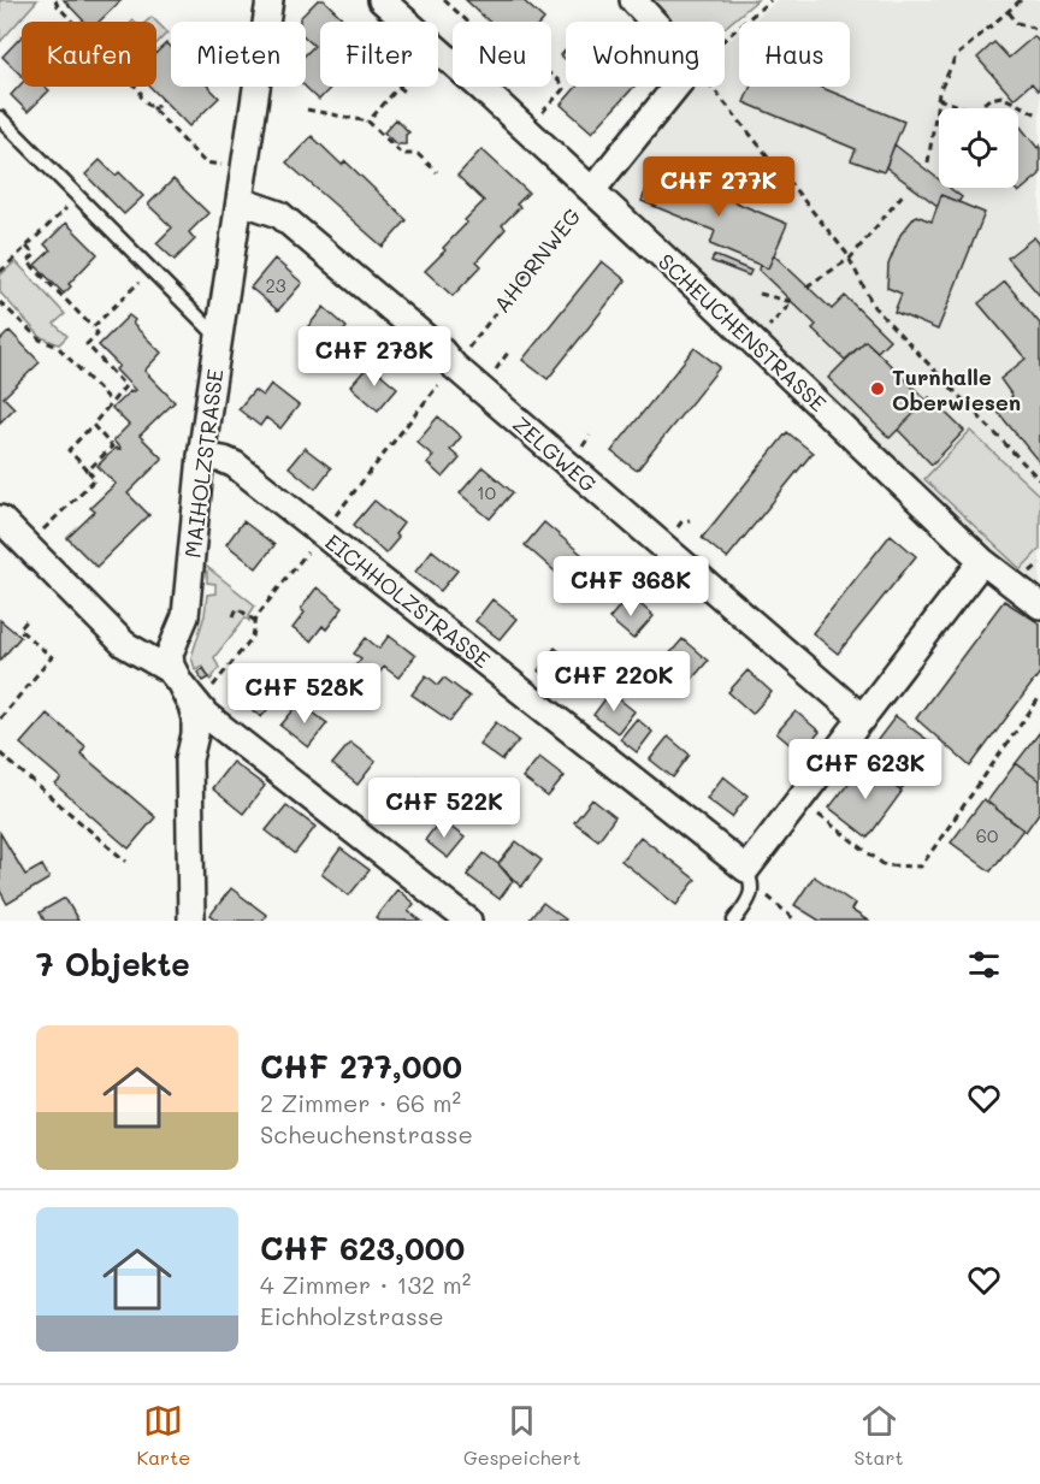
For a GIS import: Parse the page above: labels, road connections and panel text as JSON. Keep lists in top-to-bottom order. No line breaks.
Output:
{"streets":{"street":["AHORNWEG","SCHEUCHENSTRASSE","ZELGWEG","MAIHOLZSTRASSE","EICHHOLZSTRASSE"]},"crossings":[["AHORNWEG","SCHEUCHENSTRASSE"],["AHORNWEG","ZELGWEG"],["AHORNWEG","EICHHOLZSTRASSE"],["ZELGWEG","MAIHOLZSTRASSE"],["MAIHOLZSTRASSE","EICHHOLZSTRASSE"]],"places":["Turnhalle Oberwiesen"],"house_numbers":["23","10","60"],"page":{"chip":["Kaufen","Mieten","Filter","Neu","Wohnung","Haus"],"price":["CHF 277K","CHF 278K","CHF 368K","CHF 220K","CHF 528K","CHF 623K","CHF 522K"],"heading":"7 Objekte","list":[{"name":"CHF 277,000","note":"2 Zimmer · 66 m² · Scheuchenstrasse"},{"name":"CHF 623,000","note":"4 Zimmer · 132 m² · Eichholzstrasse"}],"tabs":["Karte","Gespeichert","Start"]}}
